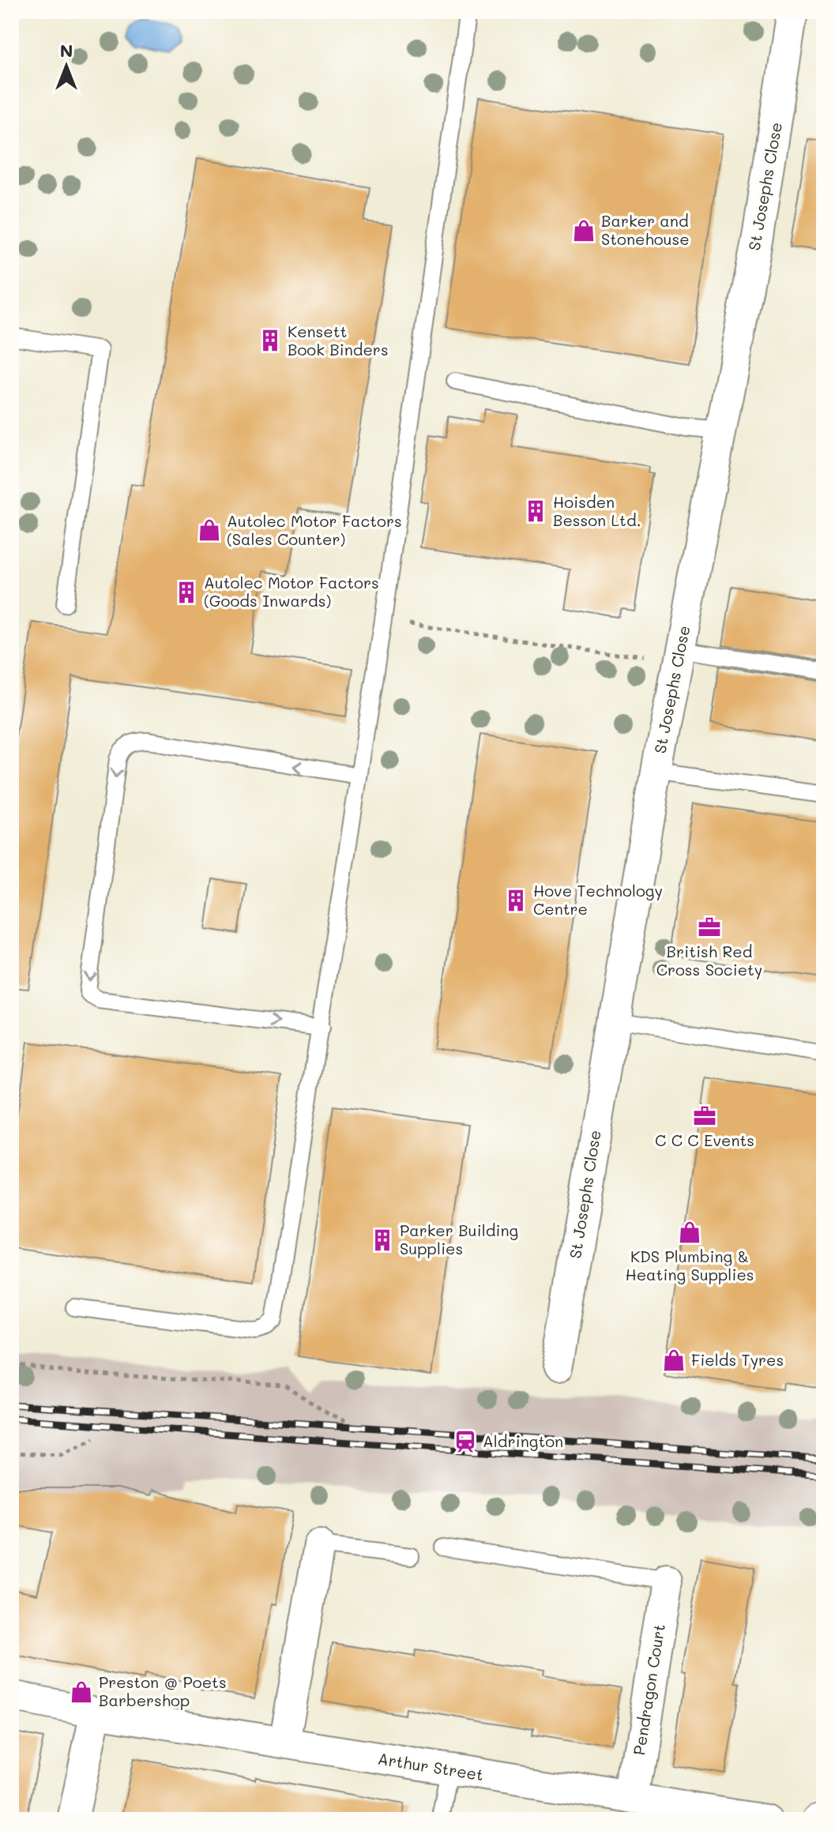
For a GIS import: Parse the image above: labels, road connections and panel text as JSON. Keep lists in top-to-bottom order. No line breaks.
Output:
{"streets":{"street":["St Josephs Close","Pendragon Court","Arthur Street"]},"crossings":[["Pendragon Court","Arthur Street"]],"places":{"shop":["Barker and Stonehouse","Autolec Motor Factors (Sales Counter)","KDS Plumbing & Heating Supplies","Fields Tyres","Preston @ Poets Barbershop"],"building":["Kensett Book Binders","Hoisden Besson Ltd.","Autolec Motor Factors (Goods Inwards)","Hove Technology Centre","Parker Building Supplies"],"office":["British Red Cross Society","C C C Events"],"station":["Aldrington"]},"north":"top"}
